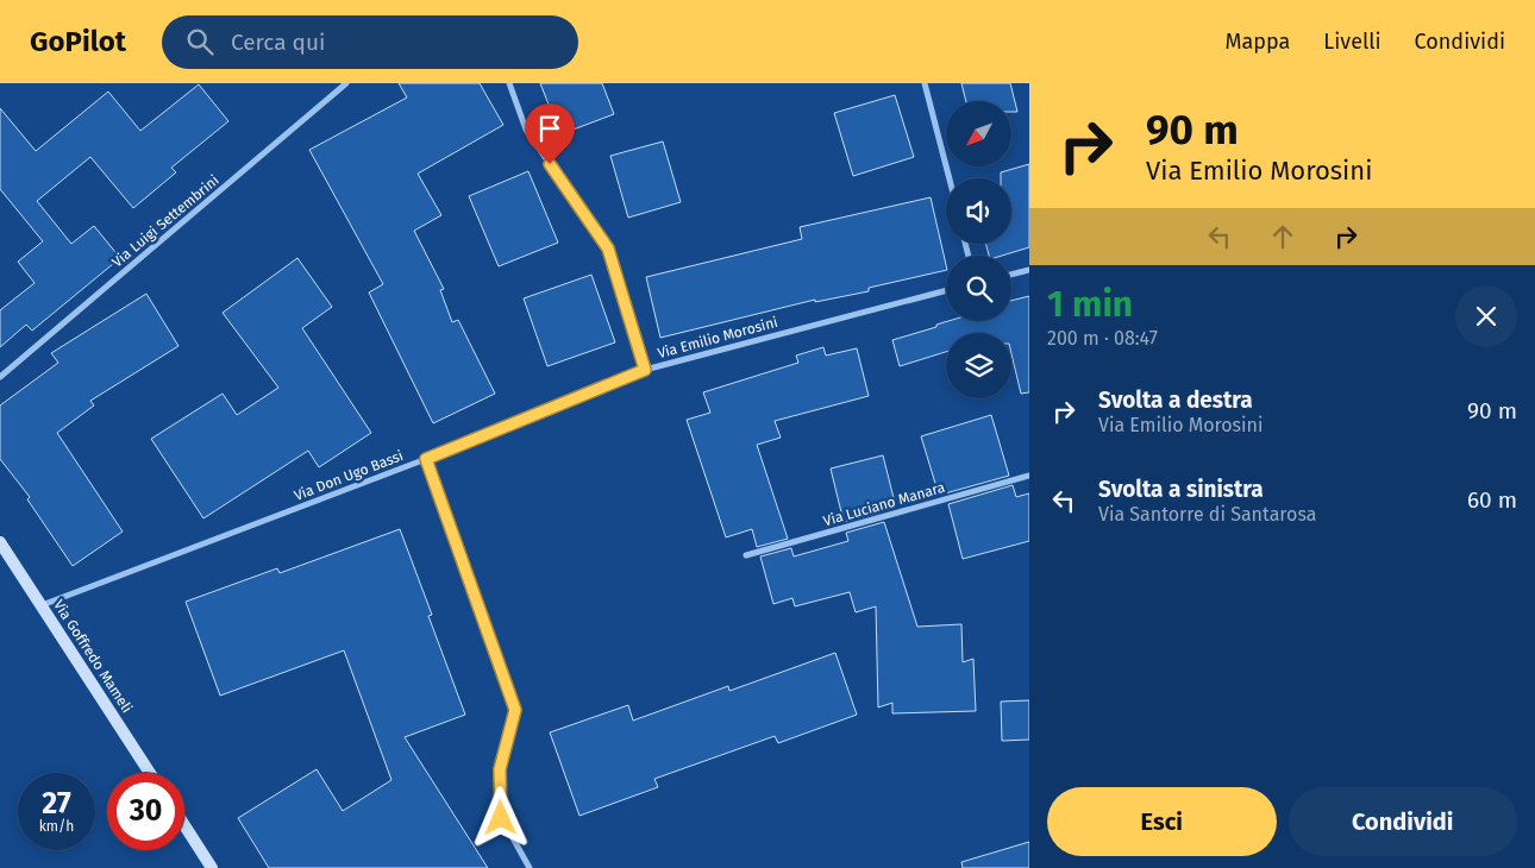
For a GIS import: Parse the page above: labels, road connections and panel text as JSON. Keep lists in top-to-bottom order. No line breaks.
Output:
{"streets":{"street":["Via Luigi Settembrini","Via Emilio Morosini","Via Don Ugo Bassi","Via Luciano Manara","Via Goffredo Mameli"]},"crossings":[["Via Emilio Morosini","Via Don Ugo Bassi"],["Via Don Ugo Bassi","Via Goffredo Mameli"]],"north":"bottom left","page":{"header":"GoPilot","search":"Cerca qui","nav":["Mappa","Livelli","Condividi"],"turn":["90 m","Via Emilio Morosini"],"heading":["1 min","200 m · 08:47"],"list":[{"name":"Svolta a destra","note":"Via Emilio Morosini","value":"90 m"},{"name":"Svolta a sinistra","note":"Via Santorre di Santarosa","value":"60 m"}],"speed":"27 km/h","limit":"30","buttons":["Esci","Condividi"]}}
